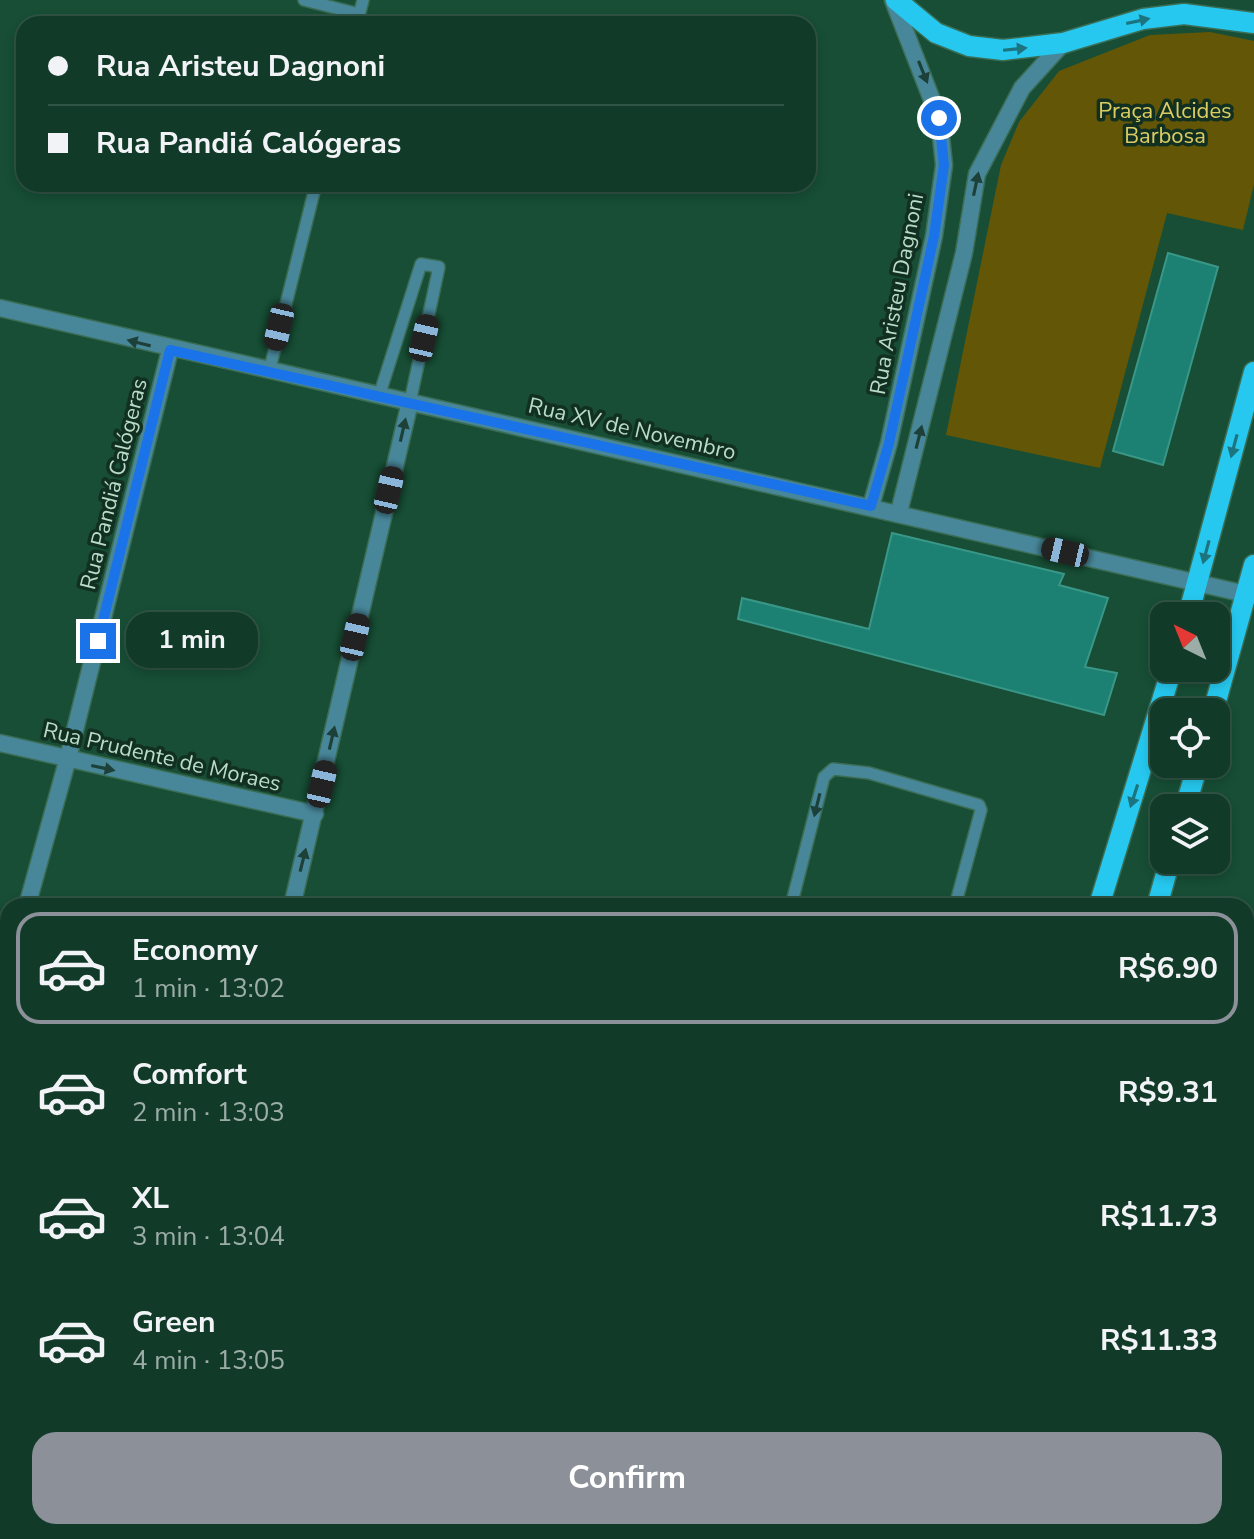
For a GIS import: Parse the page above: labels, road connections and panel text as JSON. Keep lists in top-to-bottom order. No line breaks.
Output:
{"streets":{"street":["Rua Aristeu Dagnoni","Rua XV de Novembro","Rua Pandiá Calógeras","Rua Prudente de Moraes"]},"crossings":[["Rua Aristeu Dagnoni","Rua XV de Novembro"],["Rua XV de Novembro","Rua Pandiá Calógeras"],["Rua Pandiá Calógeras","Rua Prudente de Moraes"]],"one_way":["Rua Prudente de Moraes"],"parks":["Praça Alcides Barbosa"],"north":"top left","page":{"banner":["Rua Aristeu Dagnoni","Rua Pandiá Calógeras"],"bubble":"1 min","list":[{"name":"Economy","note":"1 min · 13:02","value":"R$6.90"},{"name":"Comfort","note":"2 min · 13:03","value":"R$9.31"},{"name":"XL","note":"3 min · 13:04","value":"R$11.73"},{"name":"Green","note":"4 min · 13:05","value":"R$11.33"}],"buttons":"Confirm"}}
